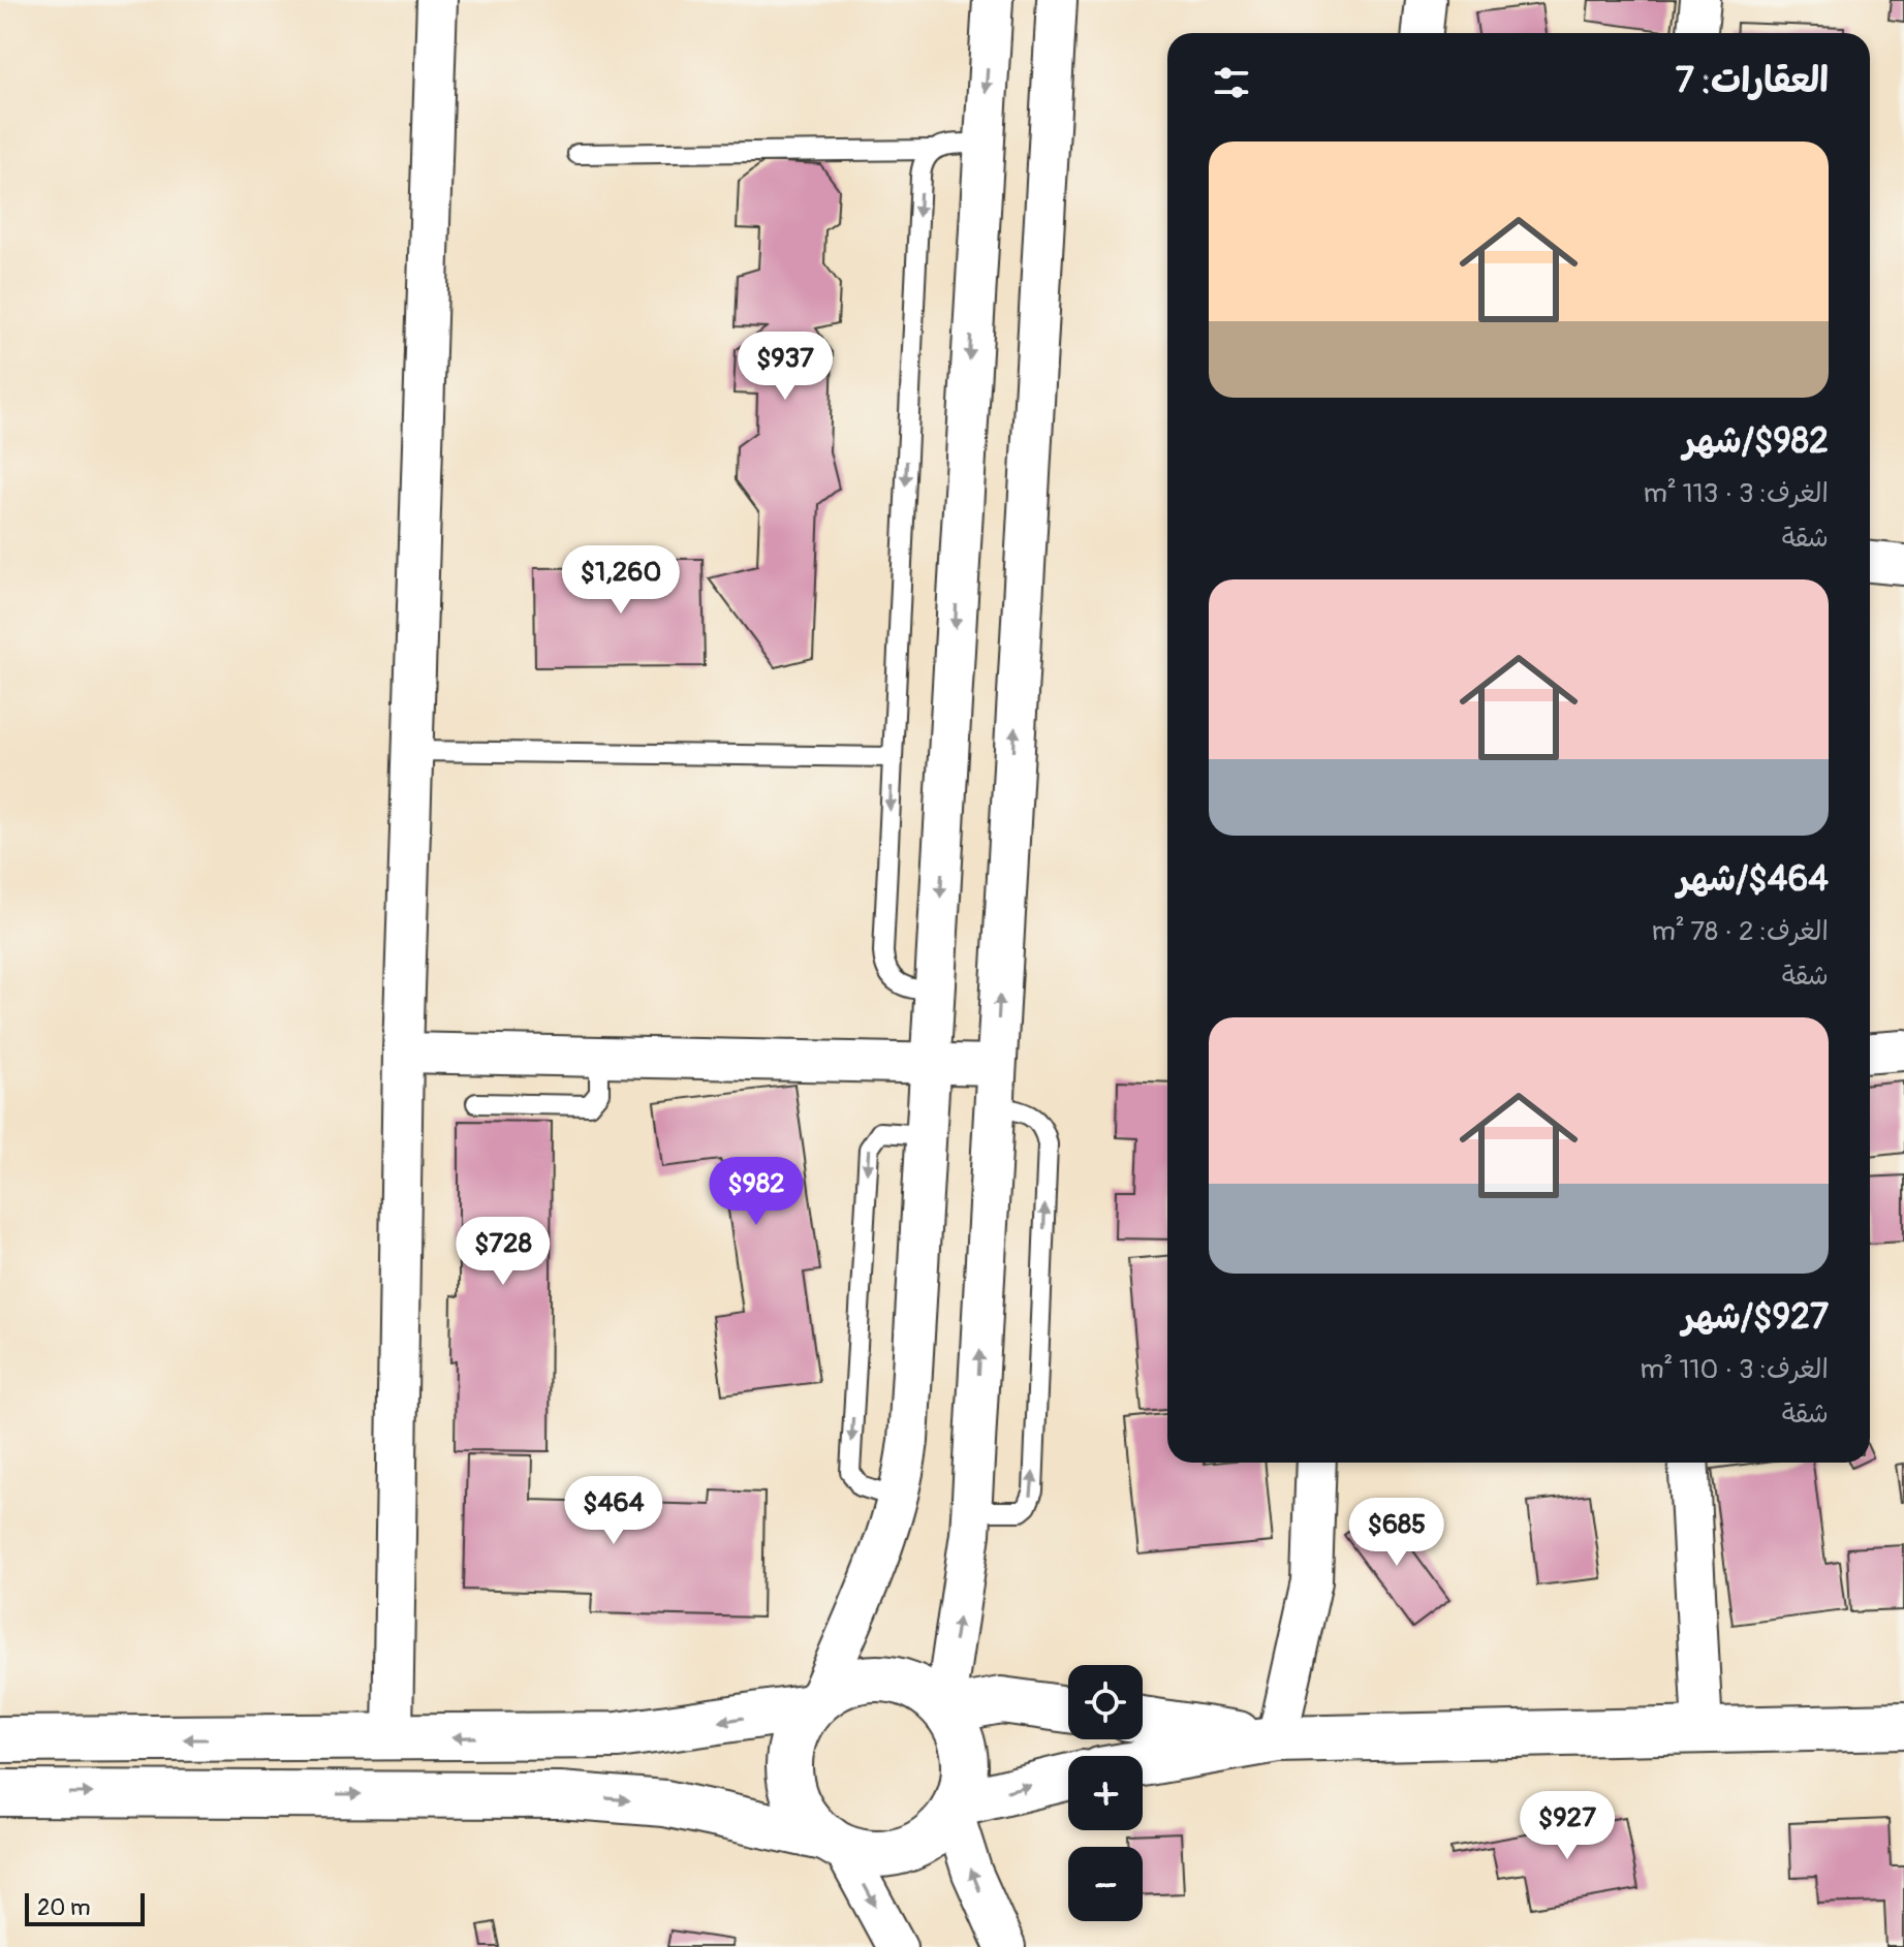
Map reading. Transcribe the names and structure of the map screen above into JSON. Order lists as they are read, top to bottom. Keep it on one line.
{"scale_bar":"20 m","page":{"heading":"العقارات: 7","list":[{"name":"$982/شهر","note":"الغرف: 3 · 113 m² · شقة"},{"name":"$464/شهر","note":"الغرف: 2 · 78 m² · شقة"},{"name":"$927/شهر","note":"الغرف: 3 · 110 m² · شقة"}],"price":["$937","$1,260","$982","$728","$464","$685","$927"],"map_buttons":["+","−"],"scale":"20 m"}}
